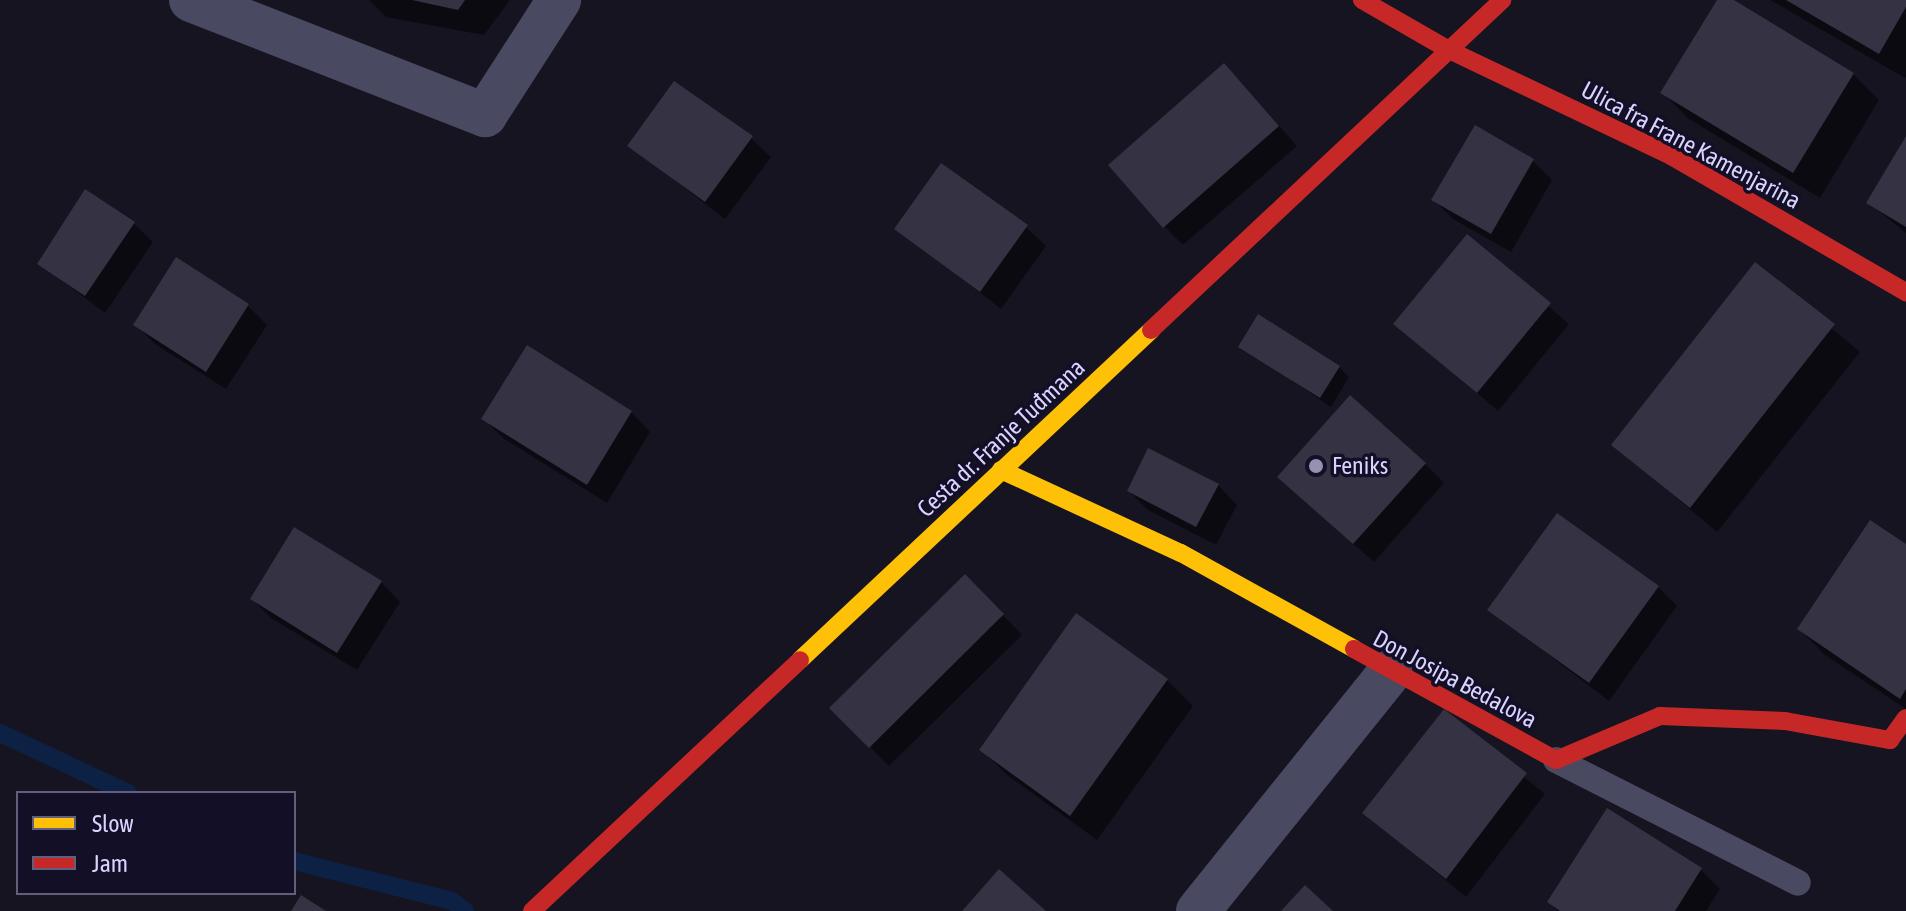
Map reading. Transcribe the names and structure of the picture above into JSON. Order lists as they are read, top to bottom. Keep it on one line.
{"streets":{"street":["Ulica fra Frane Kamenjarina","Cesta dr. Franje Tuđmana","Don Josipa Bedalova"]},"crossings":[["Ulica fra Frane Kamenjarina","Cesta dr. Franje Tuđmana"],["Cesta dr. Franje Tuđmana","Don Josipa Bedalova"]],"places":["Feniks"],"legend":["Slow","Jam"]}
